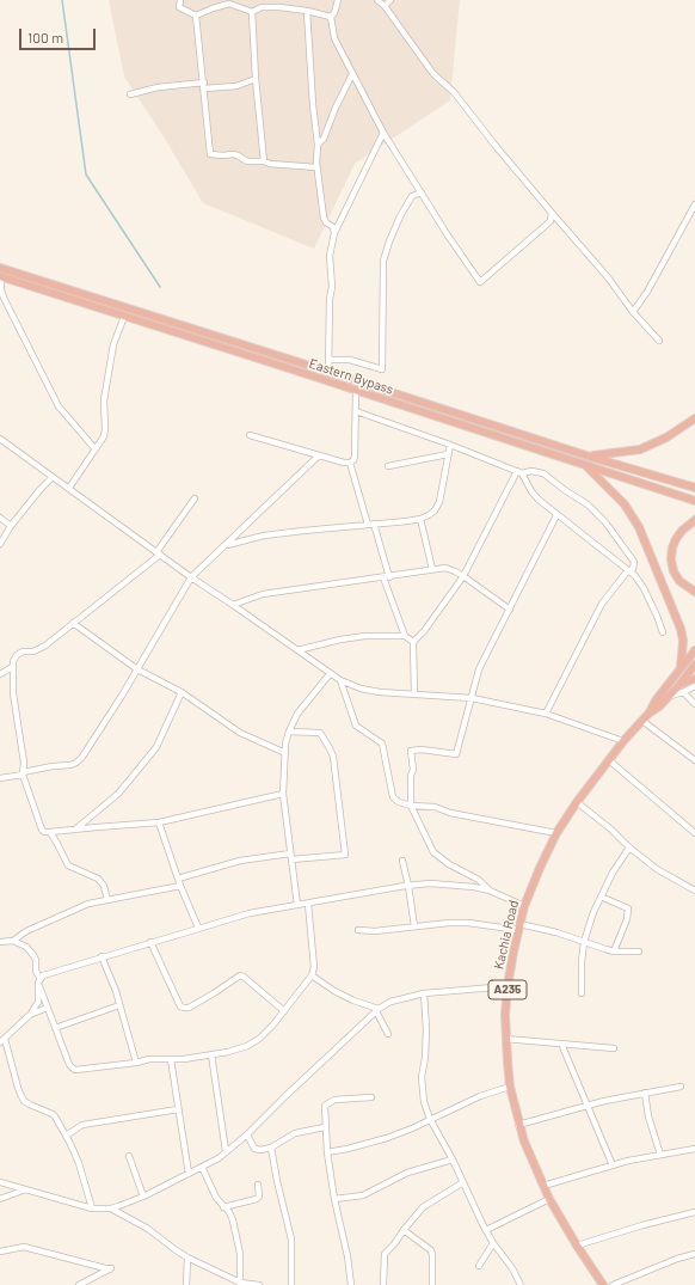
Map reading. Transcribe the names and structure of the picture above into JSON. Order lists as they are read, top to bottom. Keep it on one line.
{"streets":{"highway":["Eastern Bypass","Kachia Road","A235"]},"crossings":[["Kachia Road","A235"]],"scale_bar":"100 m"}
